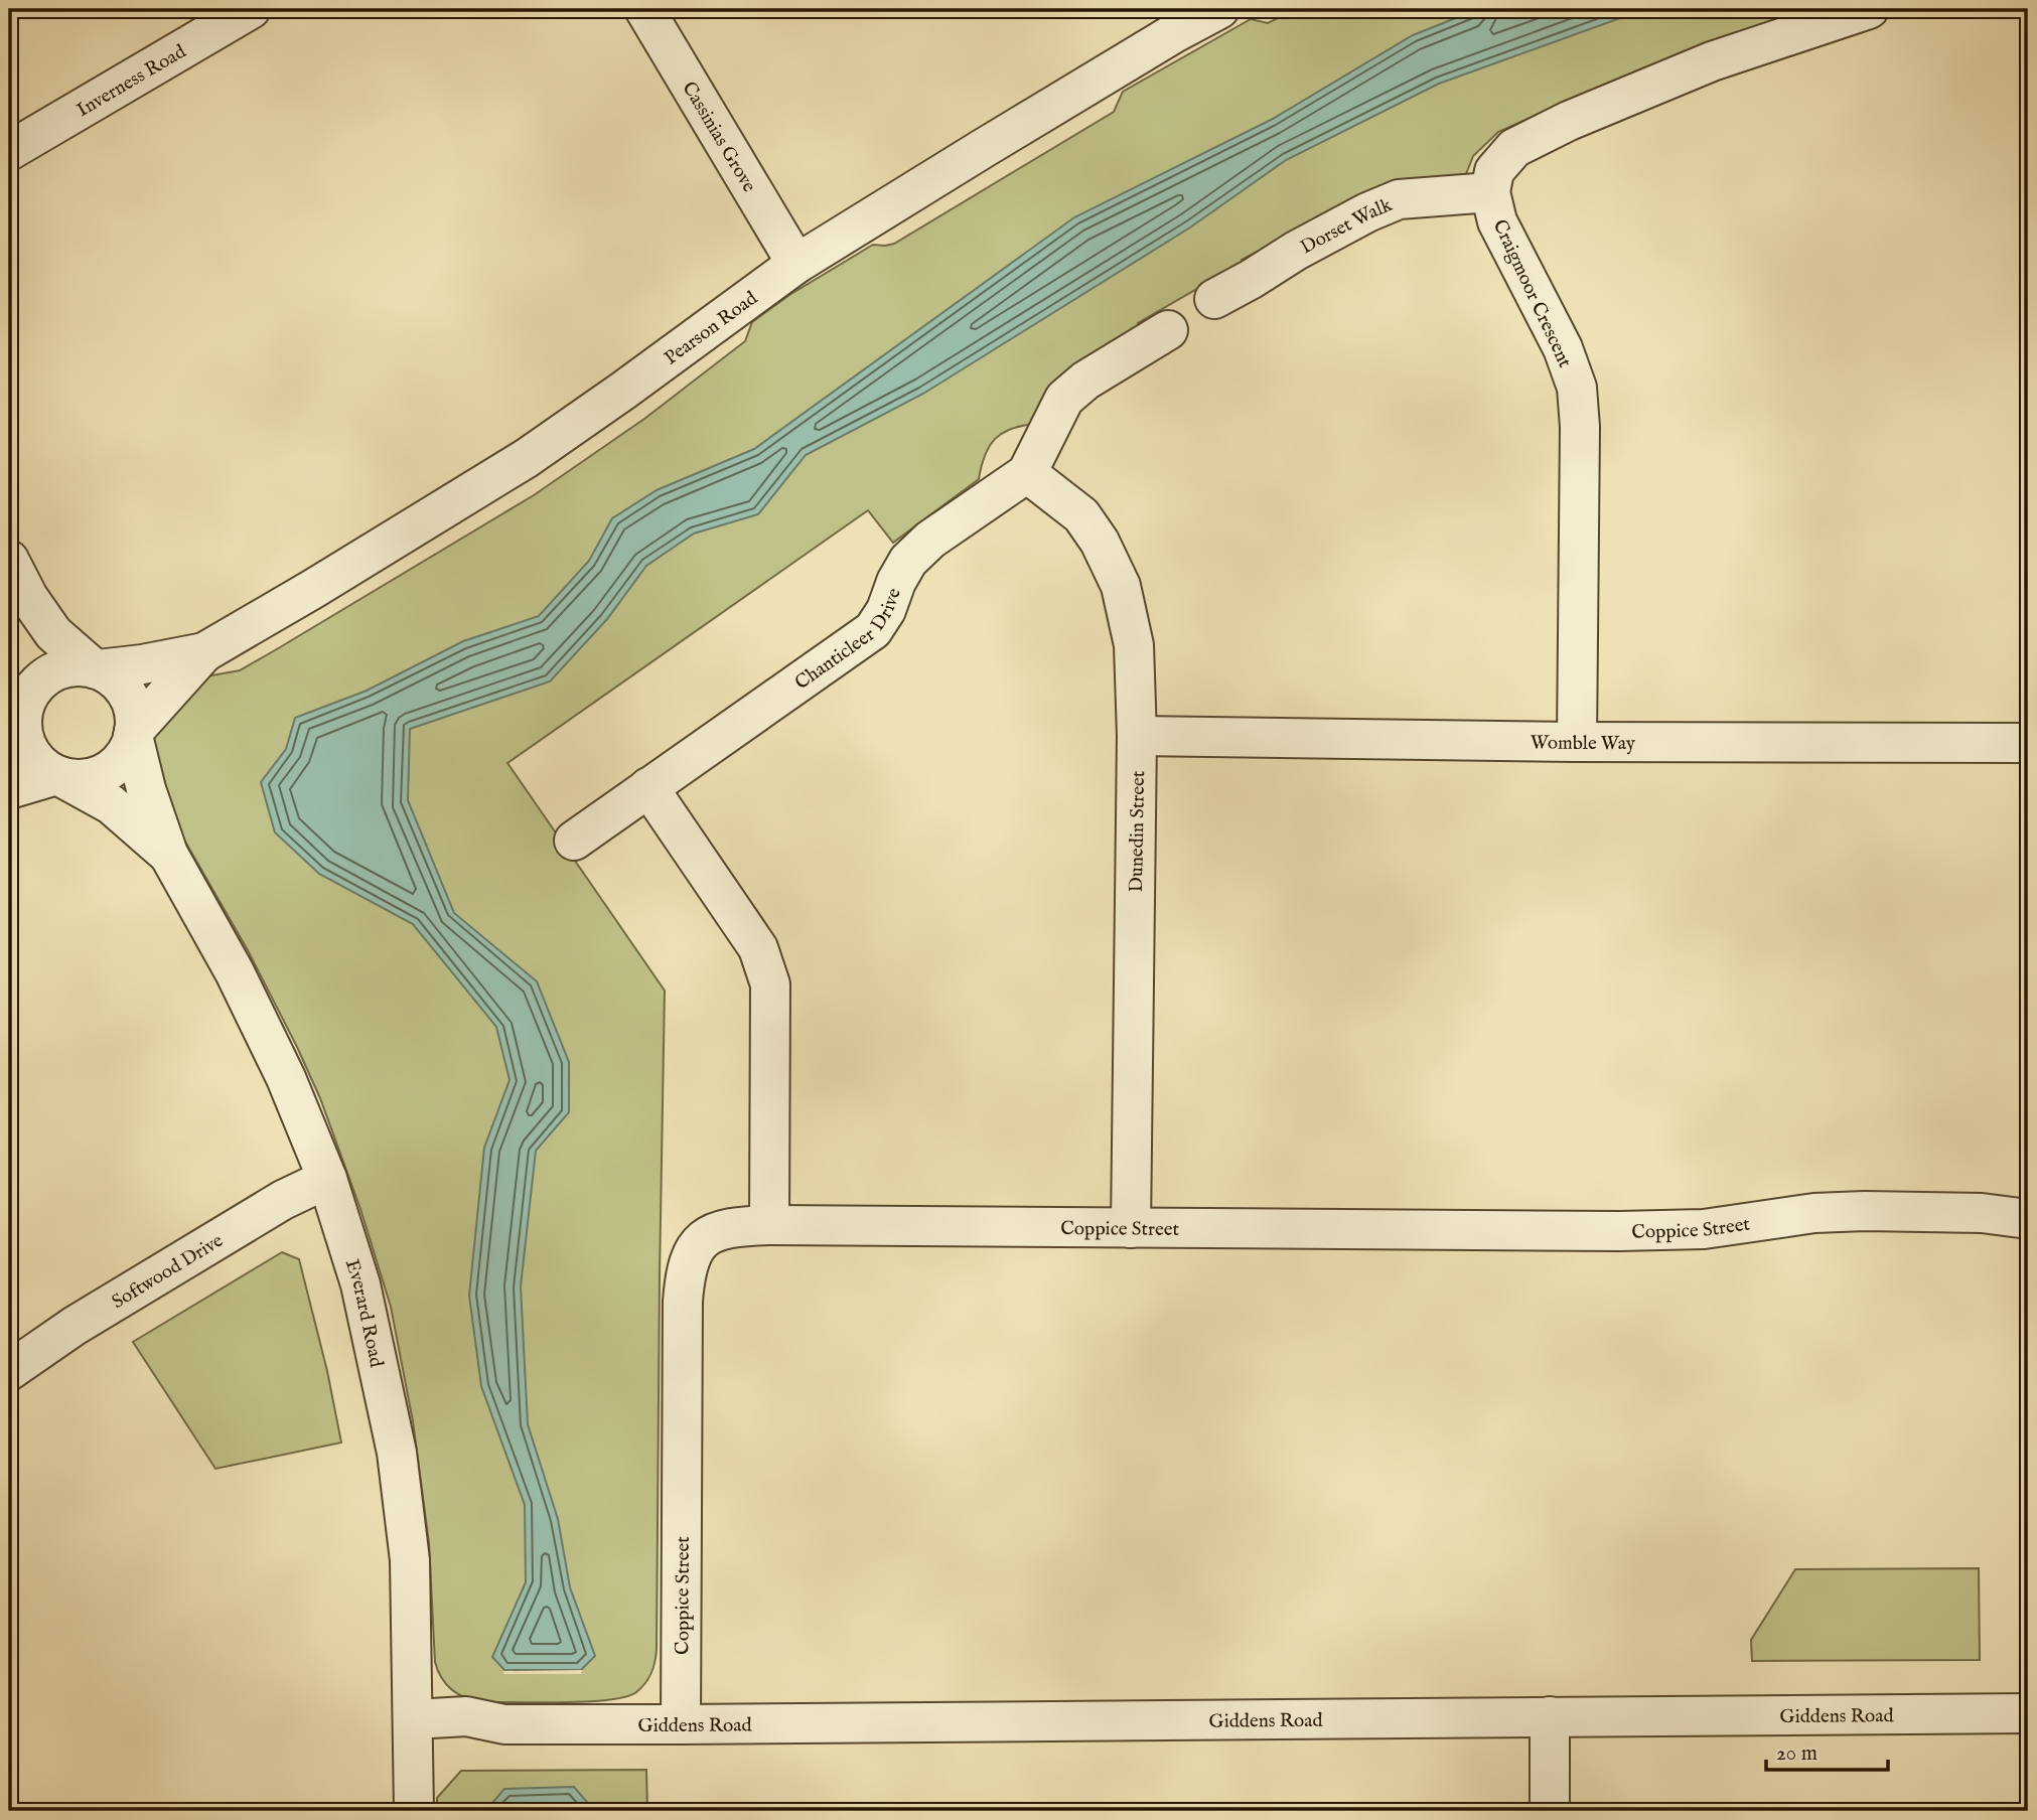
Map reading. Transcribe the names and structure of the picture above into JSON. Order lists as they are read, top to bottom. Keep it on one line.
{"streets":{"street":["Inverness Road","Cassinias Grove","Dorset Walk","Craigmoor Crescent","Pearson Road","Chanticleer Drive","Womble Way","Dunedin Street","Coppice Street","Softwood Drive","Everard Road","Giddens Road"]},"crossings":[["Cassinias Grove","Pearson Road"],["Dorset Walk","Craigmoor Crescent"],["Craigmoor Crescent","Womble Way"],["Pearson Road","Everard Road"],["Chanticleer Drive","Dunedin Street"],["Womble Way","Dunedin Street"],["Dunedin Street","Coppice Street"],["Coppice Street","Giddens Road"],["Softwood Drive","Everard Road"],["Everard Road","Giddens Road"]],"scale_bar":"20 m"}
